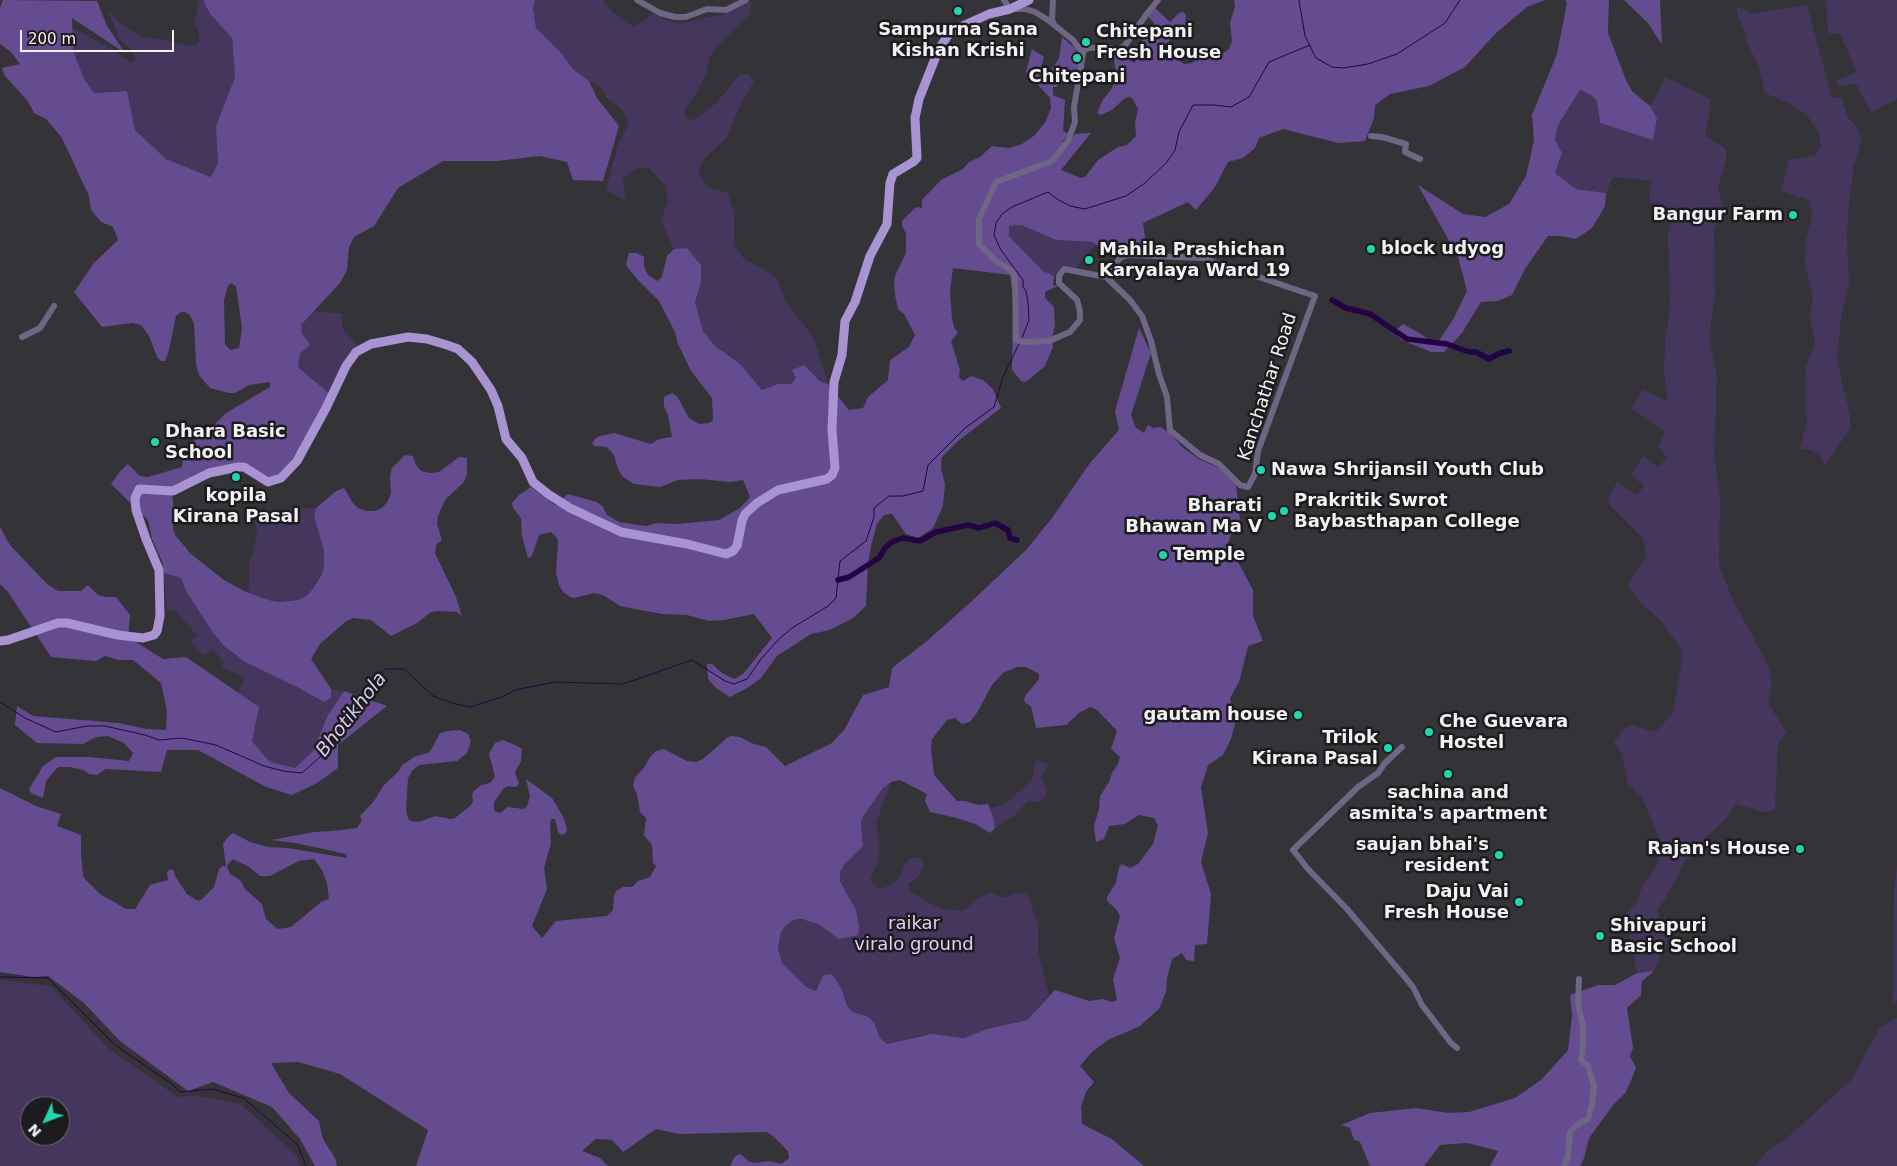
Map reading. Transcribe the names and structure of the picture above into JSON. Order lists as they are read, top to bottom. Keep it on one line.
{"streets":{"street":["Kanchathar Road"]},"water":["Bhotikhola"],"parks":["raikar viralo ground"],"places":["Sampurna Sana Kishan Krishi","Chitepani Fresh House","Chitepani","Bangur Farm","block udyog","Mahila Prashichan Karyalaya Ward 19","Dhara Basic School","Nawa Shrijansil Youth Club","kopila Kirana Pasal","Prakritik Swrot Baybasthapan College","Bharati Bhawan Ma V","Temple","gautam house","Che Guevara Hostel","Trilok Kirana Pasal","sachina and asmita's apartment","Rajan's House","saujan bhai's resident","Daju Vai Fresh House","Shivapuri Basic School"],"scale_bar":"200 m","north":"bottom left"}
